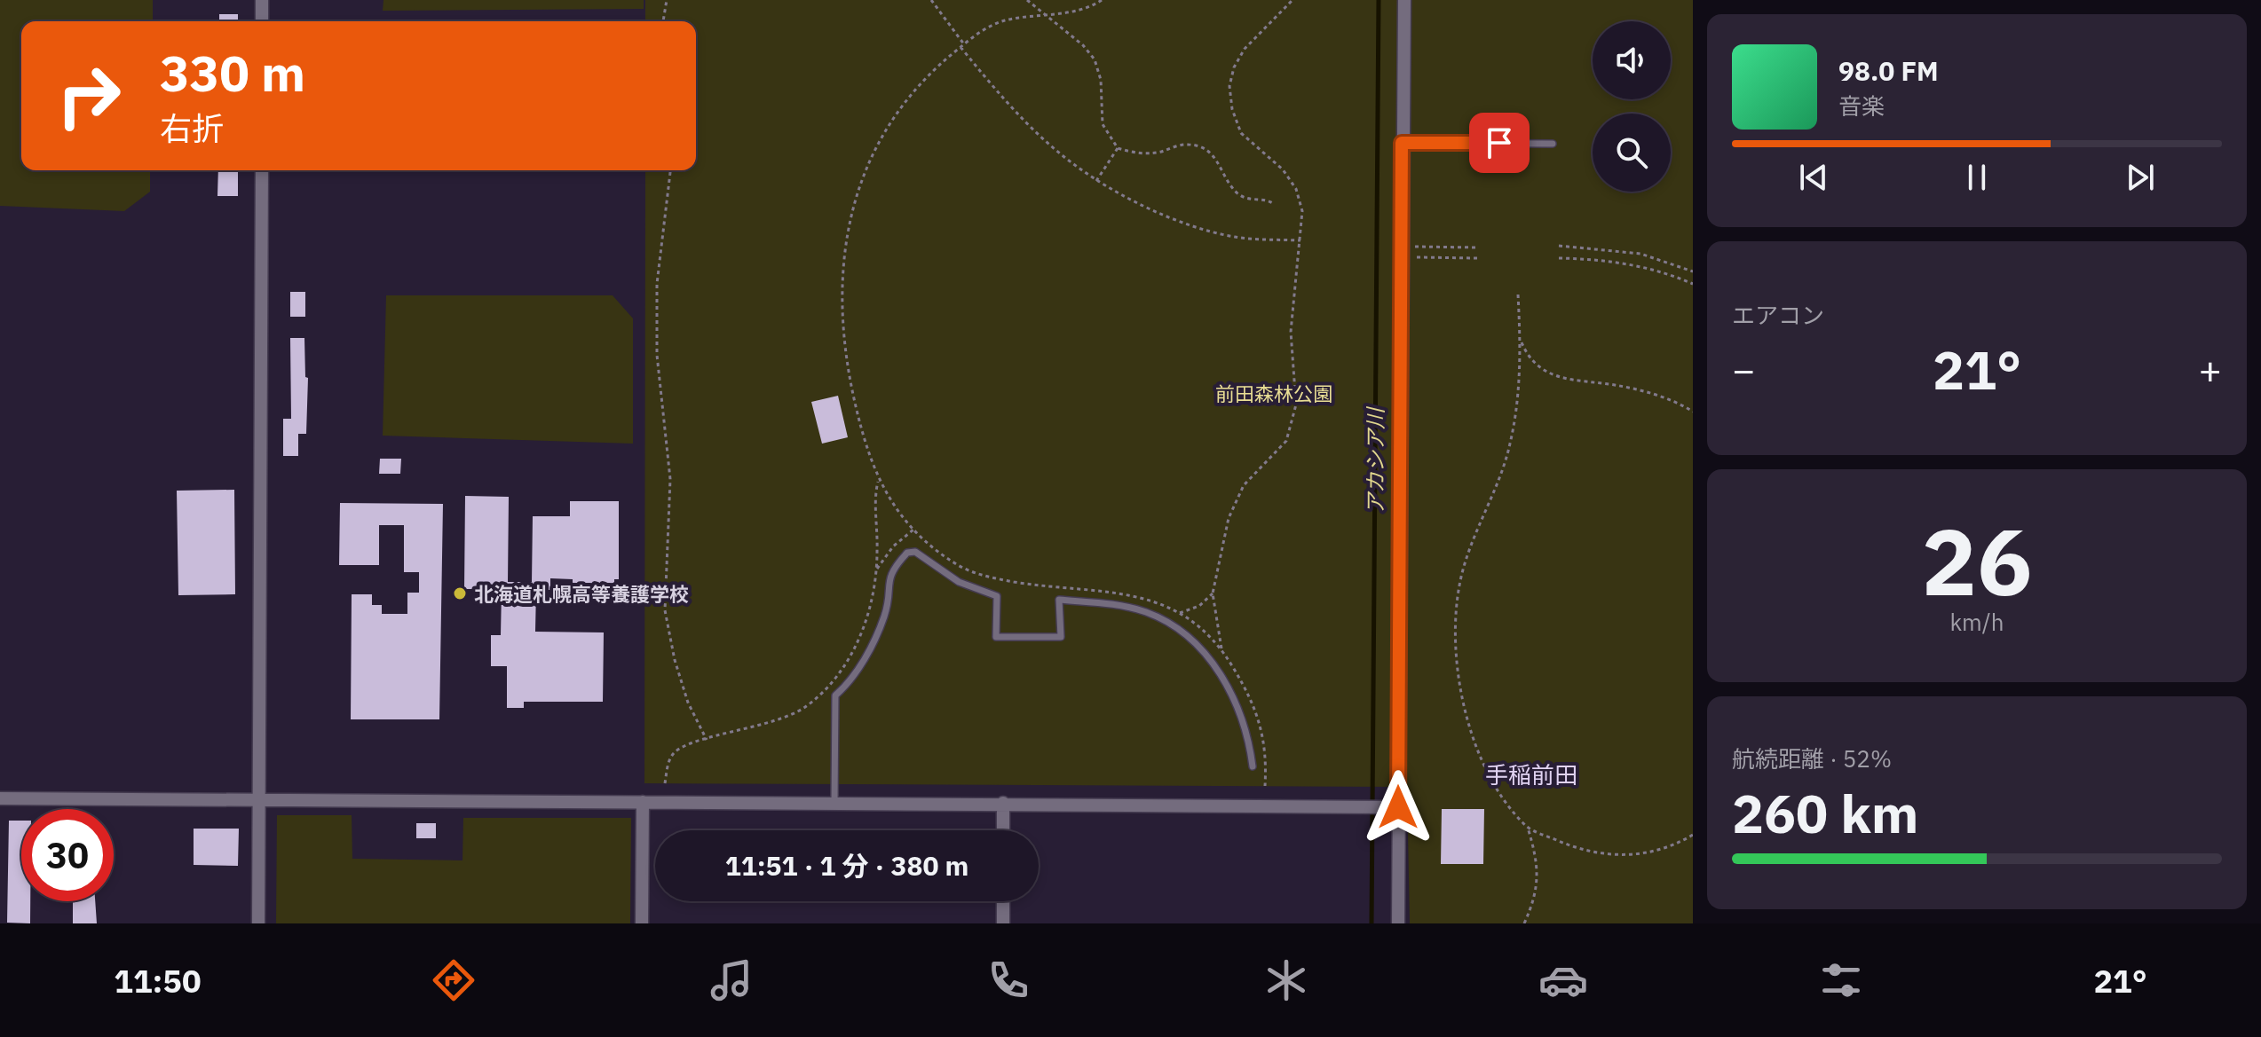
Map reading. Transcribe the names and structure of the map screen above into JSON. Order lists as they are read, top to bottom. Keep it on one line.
{"districts":["手稲前田"],"water":["アカシア川"],"parks":["前田森林公園"],"places":["北海道札幌高等養護学校"],"page":{"turn":["330 m","右折"],"song":["98.0 FM","音楽"],"tile":["エアコン",["26","km/h"],["航続距離 · 52%","260 km"]],"heat":["−","21°","+"],"limit":"30","trip":"11:51 · 1 分 · 380 m","tabs":["11:50","21°"]}}
